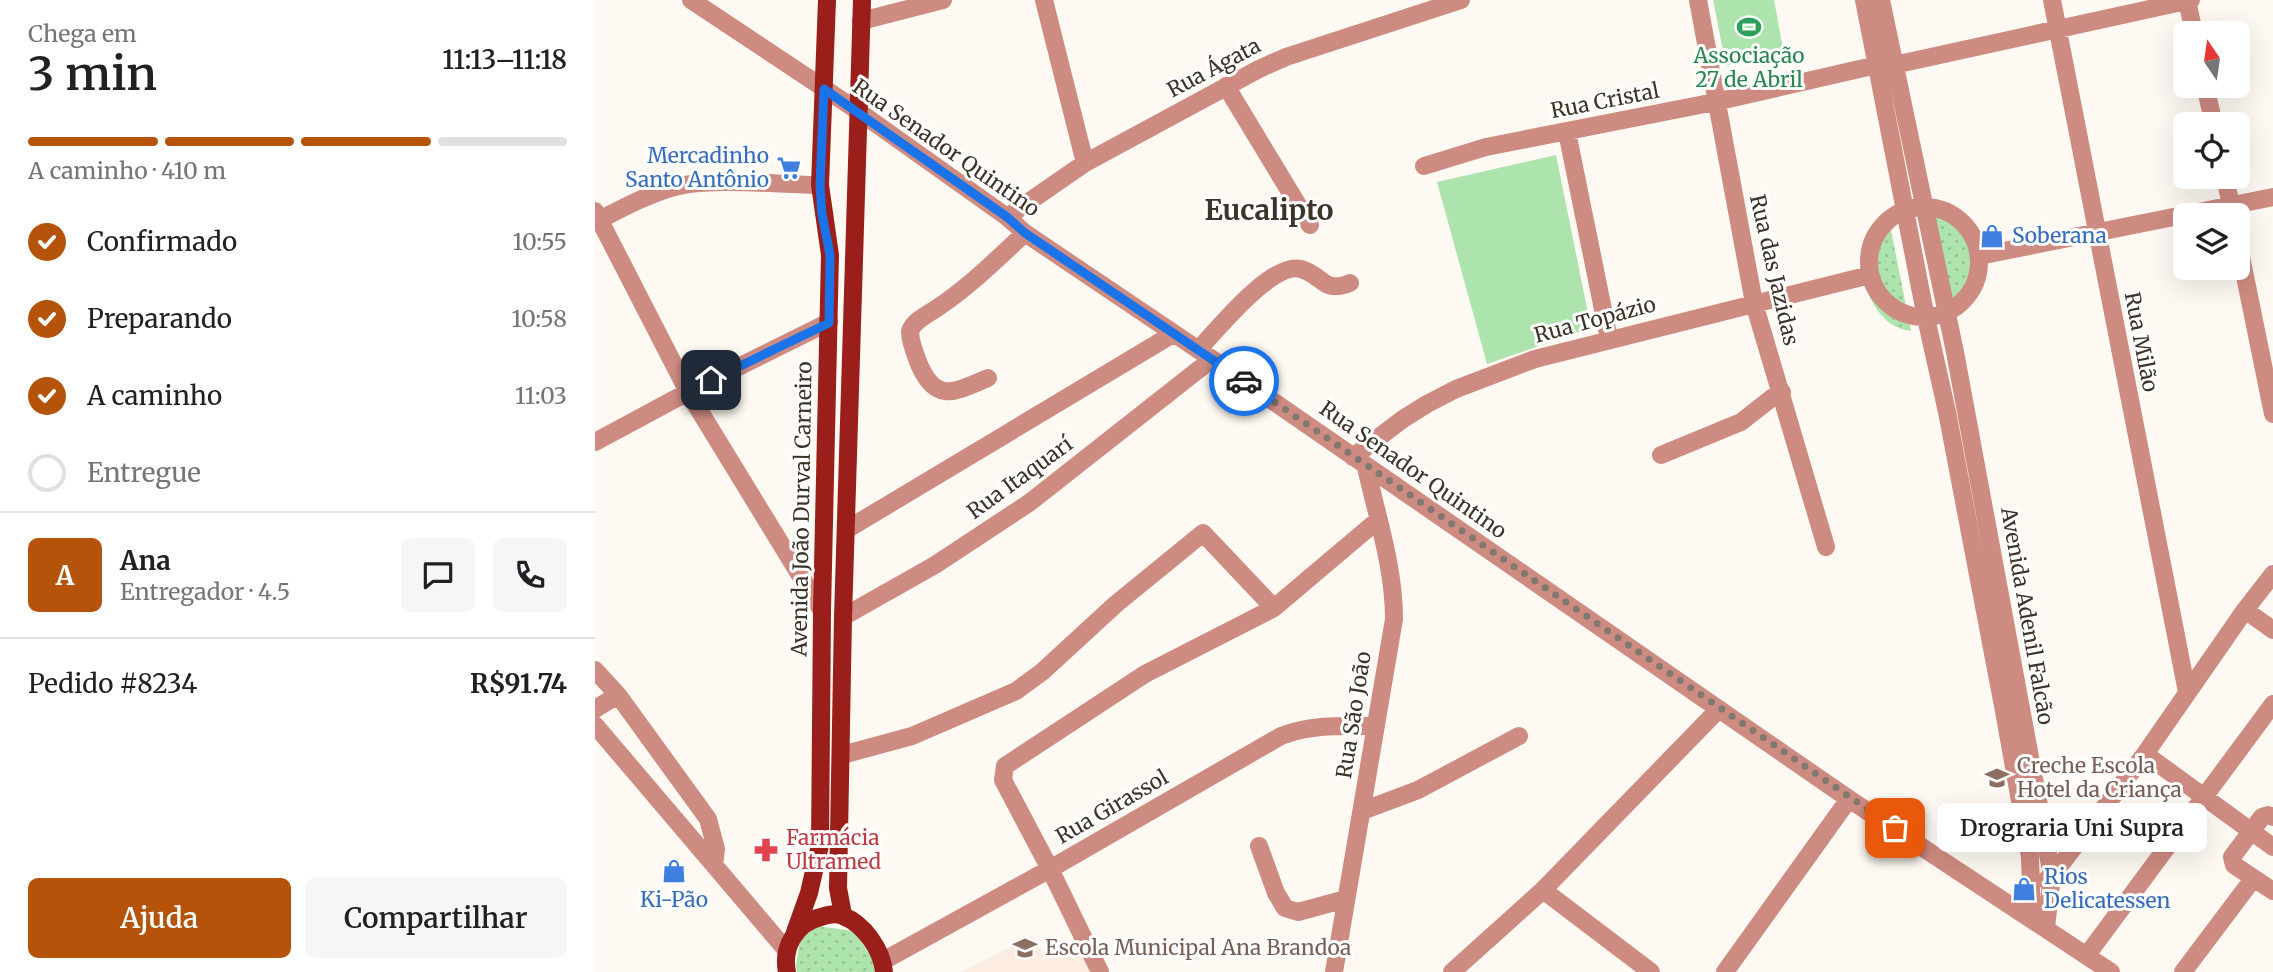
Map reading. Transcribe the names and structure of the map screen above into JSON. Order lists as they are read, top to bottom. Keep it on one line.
{"streets":{"main road":["Avenida João Durval Carneiro"],"street":["Rua Ágata","Rua Cristal","Rua Senador Quintino","Rua das Jazidas","Rua Topázio","Rua Milão","Rua Itaquarí","Avenida Adenil Falcão","Rua São João","Rua Girassol"]},"crossings":[["Rua Ágata","Rua Senador Quintino"],["Rua Cristal","Rua das Jazidas"],["Rua Cristal","Rua Milão"],["Rua Cristal","Avenida Adenil Falcão"],["Rua Senador Quintino","Rua Topázio"],["Rua Senador Quintino","Rua Itaquarí"],["Rua Senador Quintino","Avenida João Durval Carneiro"],["Rua Senador Quintino","Avenida Adenil Falcão"],["Rua Senador Quintino","Rua São João"],["Rua das Jazidas","Rua Topázio"],["Rua Topázio","Rua São João"],["Rua Itaquarí","Avenida João Durval Carneiro"],["Rua São João","Rua Girassol"]],"districts":["Eucalipto"],"places":{"sports":["Associação 27 de Abril"],"supermarket":["Mercadinho Santo Antônio"],"shop":["Soberana","Ki-Pão","Rios Delicatessen"],"school or university":["Creche Escola Hotel da Criança","Escola Municipal Ana Brandoa"],"other":["Drograria Uni Supra"],"pharmacy":["Farmácia Ultramed"]},"north":"top","page":{"heading":["3 min","Chega em","11:13–11:18"],"panel":["Ana","Entregador · 4.5","Pedido #8234","R$91.74"],"bar":"A caminho · 410 m","list":[["Confirmado","10:55"],["Preparando","10:58"],["A caminho","11:03"],"Entregue"],"round":"A","bubble":"Drograria Uni Supra","buttons":["Ajuda","Compartilhar"]}}
